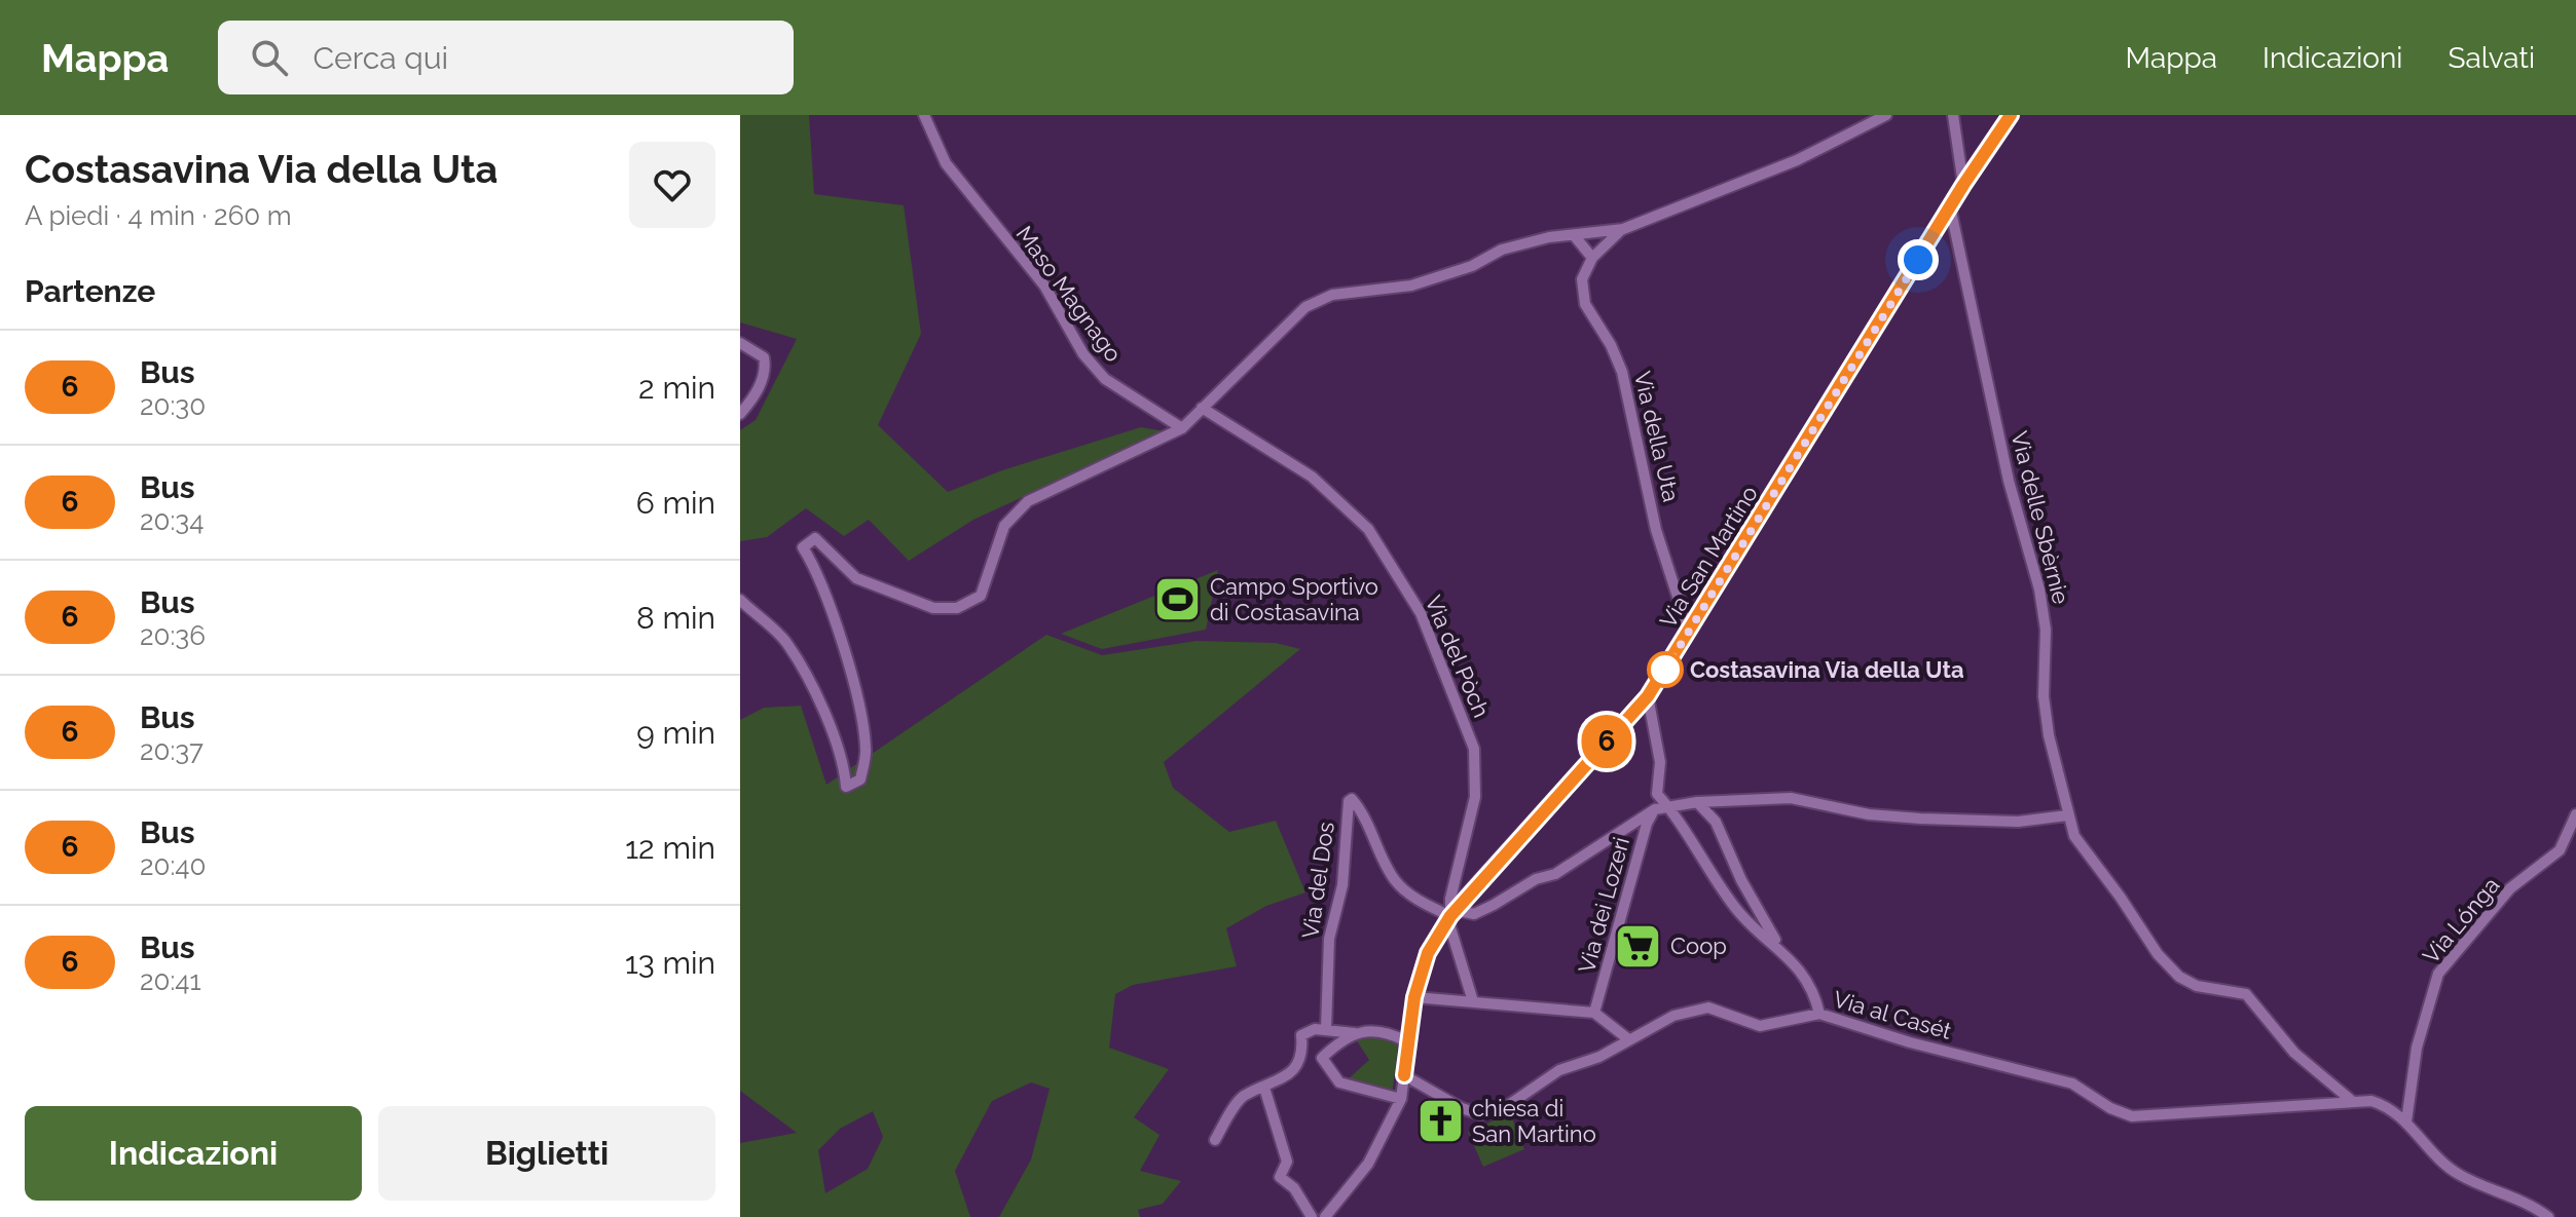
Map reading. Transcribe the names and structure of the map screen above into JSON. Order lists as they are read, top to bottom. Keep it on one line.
{"streets":{"street":["Maso Magnago","Via della Uta","Via delle Sbèrnie","Via San Martino","Via del Pòch","Via del Dos","Via dei Lozeri","Via Lónga","Via al Casét"]},"crossings":[["Via della Uta","Via San Martino"],["Via delle Sbèrnie","Via San Martino"],["Via delle Sbèrnie","Via al Casét"],["Via San Martino","Via del Pòch"],["Via San Martino","Via del Dos"],["Via San Martino","Via al Casét"],["Via del Pòch","Via del Dos"]],"places":{"sports":["Campo Sportivo di Costasavina"],"other":["Costasavina Via della Uta"],"supermarket":["Coop"],"church":["chiesa di San Martino"]},"lines":["bus line 6"],"page":{"header":"Mappa","search":"Cerca qui","nav":["Mappa","Indicazioni","Salvati"],"heading":[["Costasavina Via della Uta","A piedi · 4 min · 260 m"],"Partenze"],"on_map":"6","list":[{"mark":"6","name":"Bus","note":"20:30","value":"2 min"},{"mark":"6","name":"Bus","note":"20:34","value":"6 min"},{"mark":"6","name":"Bus","note":"20:36","value":"8 min"},{"mark":"6","name":"Bus","note":"20:37","value":"9 min"},{"mark":"6","name":"Bus","note":"20:40","value":"12 min"},{"mark":"6","name":"Bus","note":"20:41","value":"13 min"}],"buttons":["Indicazioni","Biglietti"]}}
